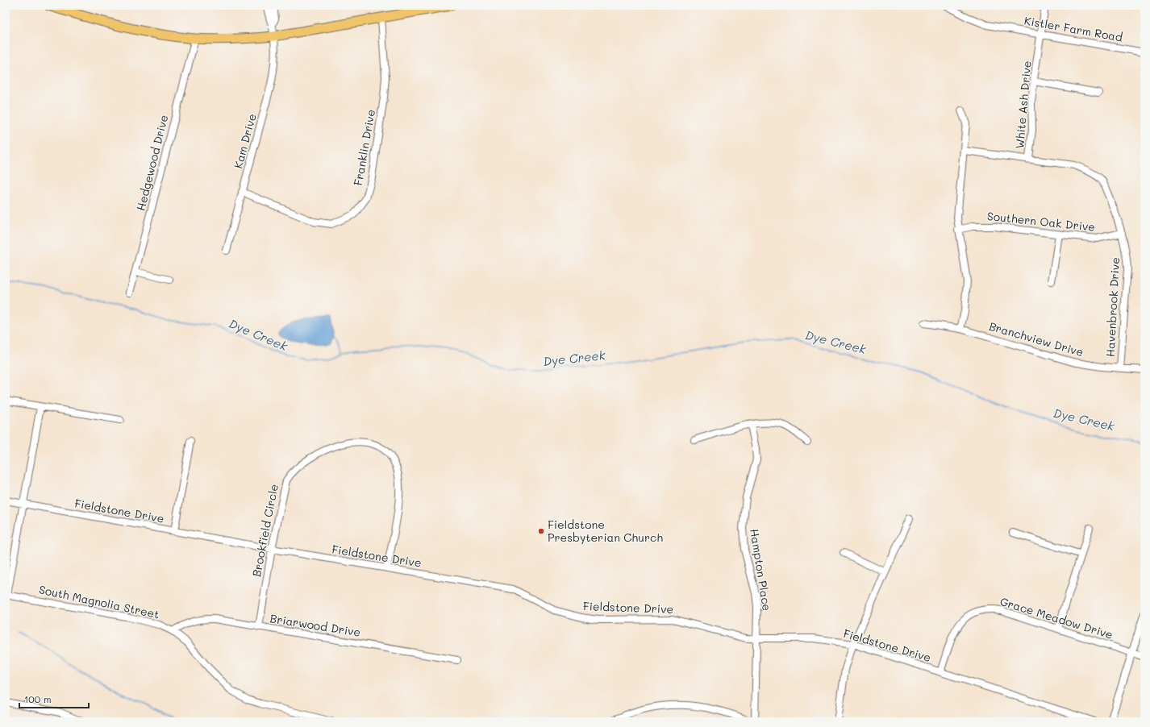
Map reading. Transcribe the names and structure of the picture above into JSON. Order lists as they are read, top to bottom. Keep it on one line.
{"streets":{"street":["Kistler Farm Road","White Ash Drive","Kam Drive","Franklin Drive","Hedgewood Drive","Southern Oak Drive","Havenbrook Drive","Branchview Drive","Fieldstone Drive","Brookfield Circle","Hampton Place","South Magnolia Street","Grace Meadow Drive","Briarwood Drive"]},"crossings":[["Kistler Farm Road","White Ash Drive"],["White Ash Drive","Havenbrook Drive"],["Kam Drive","Franklin Drive"],["Southern Oak Drive","Havenbrook Drive"],["Havenbrook Drive","Branchview Drive"],["Fieldstone Drive","Brookfield Circle"],["Fieldstone Drive","Hampton Place"],["Fieldstone Drive","Grace Meadow Drive"],["Brookfield Circle","Briarwood Drive"],["South Magnolia Street","Briarwood Drive"]],"water":["Dye Creek"],"places":["Fieldstone Presbyterian Church"],"scale_bar":"100 m"}
